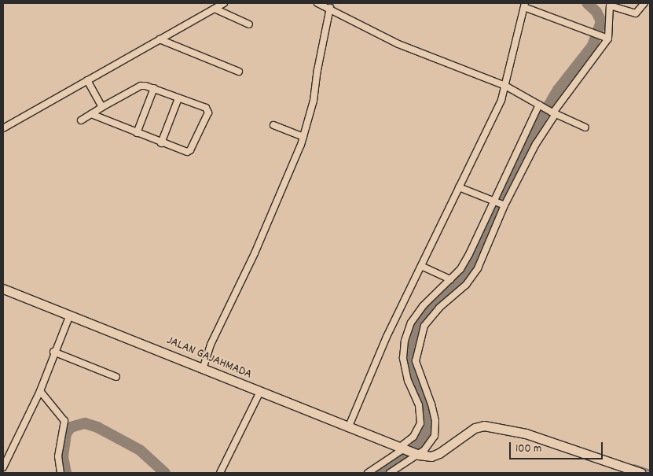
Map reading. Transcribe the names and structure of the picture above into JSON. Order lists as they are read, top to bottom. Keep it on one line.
{"streets":{"street":["JALAN GAJAHMADA"]},"scale_bar":"100 m"}
